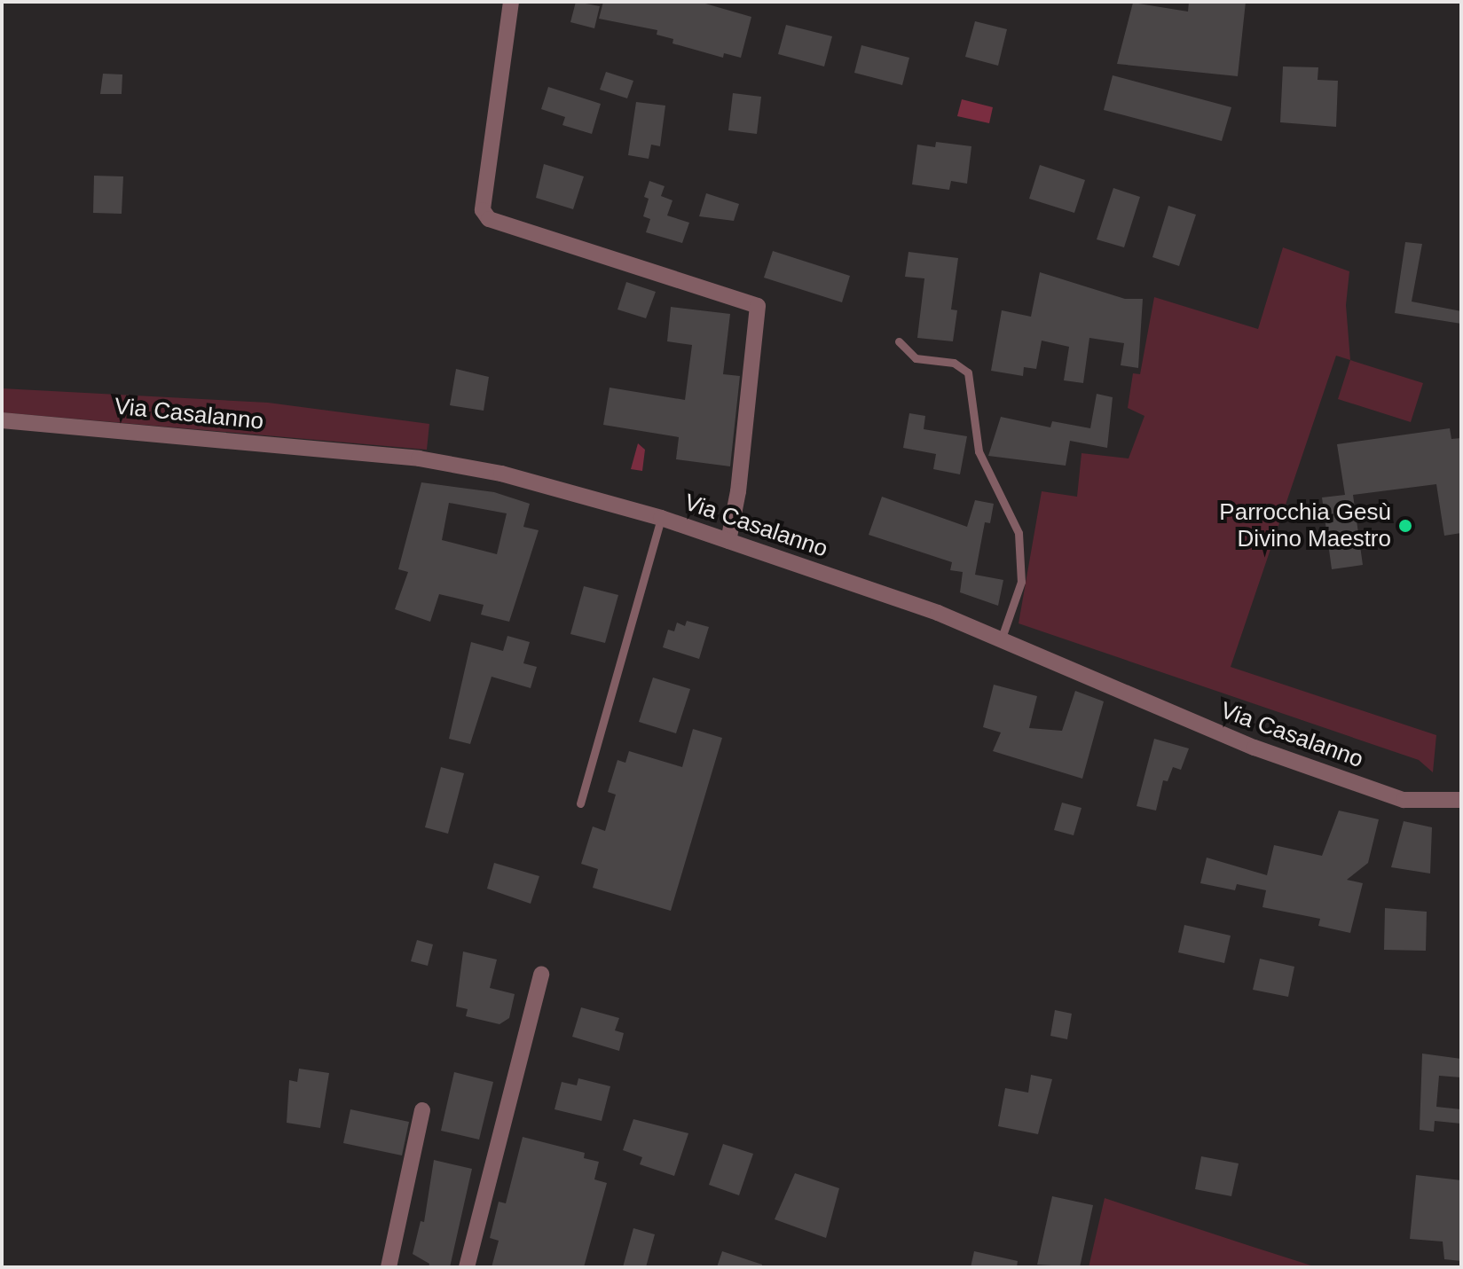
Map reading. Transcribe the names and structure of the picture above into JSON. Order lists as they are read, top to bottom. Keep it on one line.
{"streets":{"street":["Via Casalanno"]},"places":["Parrocchia Gesù Divino Maestro"]}
